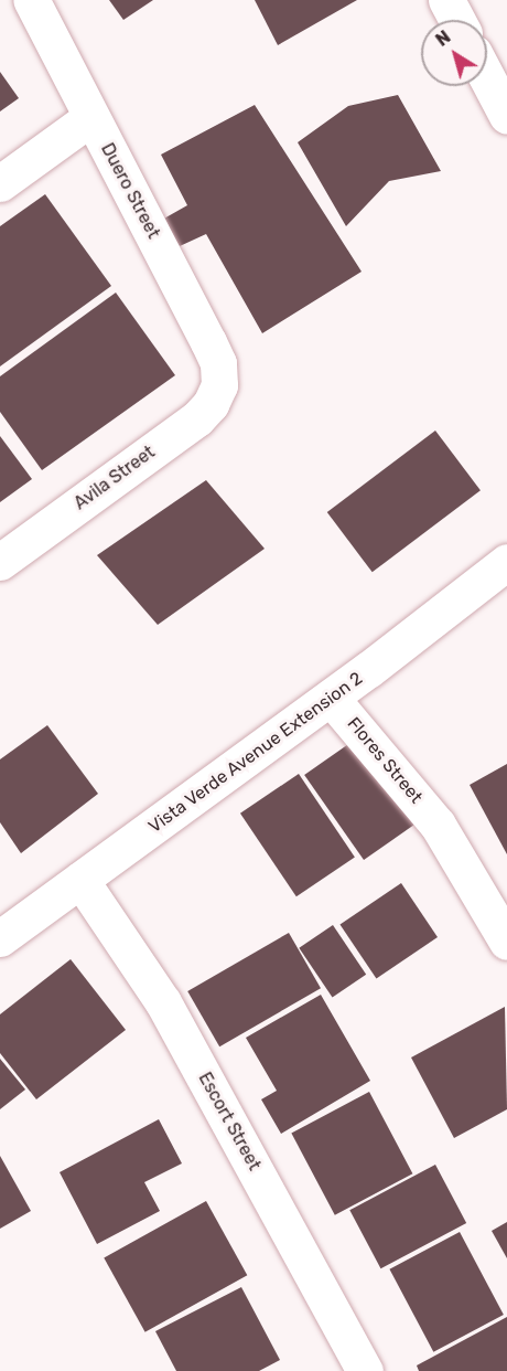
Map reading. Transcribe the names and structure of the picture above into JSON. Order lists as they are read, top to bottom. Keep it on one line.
{"streets":{"street":["Duero Street","Avila Street","Vista Verde Avenue Extension 2","Flores Street","Escort Street"]},"crossings":[["Duero Street","Avila Street"],["Vista Verde Avenue Extension 2","Flores Street"],["Vista Verde Avenue Extension 2","Escort Street"]],"north":"top left"}
